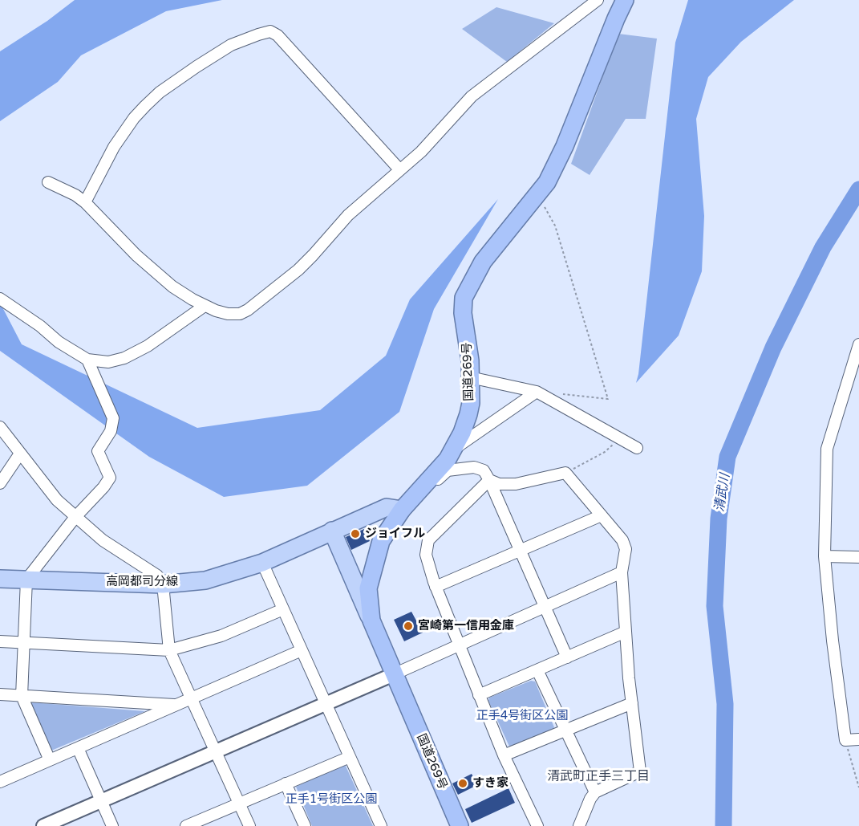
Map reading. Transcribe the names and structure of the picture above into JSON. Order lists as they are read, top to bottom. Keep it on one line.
{"streets":{"highway":["国道269号"],"main road":["高岡都司分線"]},"crossings":[["国道269号","高岡都司分線"]],"districts":["清武町正手三丁目"],"water":["清武川"],"parks":["正手4号街区公園","正手1号街区公園"],"places":["ジョイフル","宮崎第一信用金庫","すき家"]}
